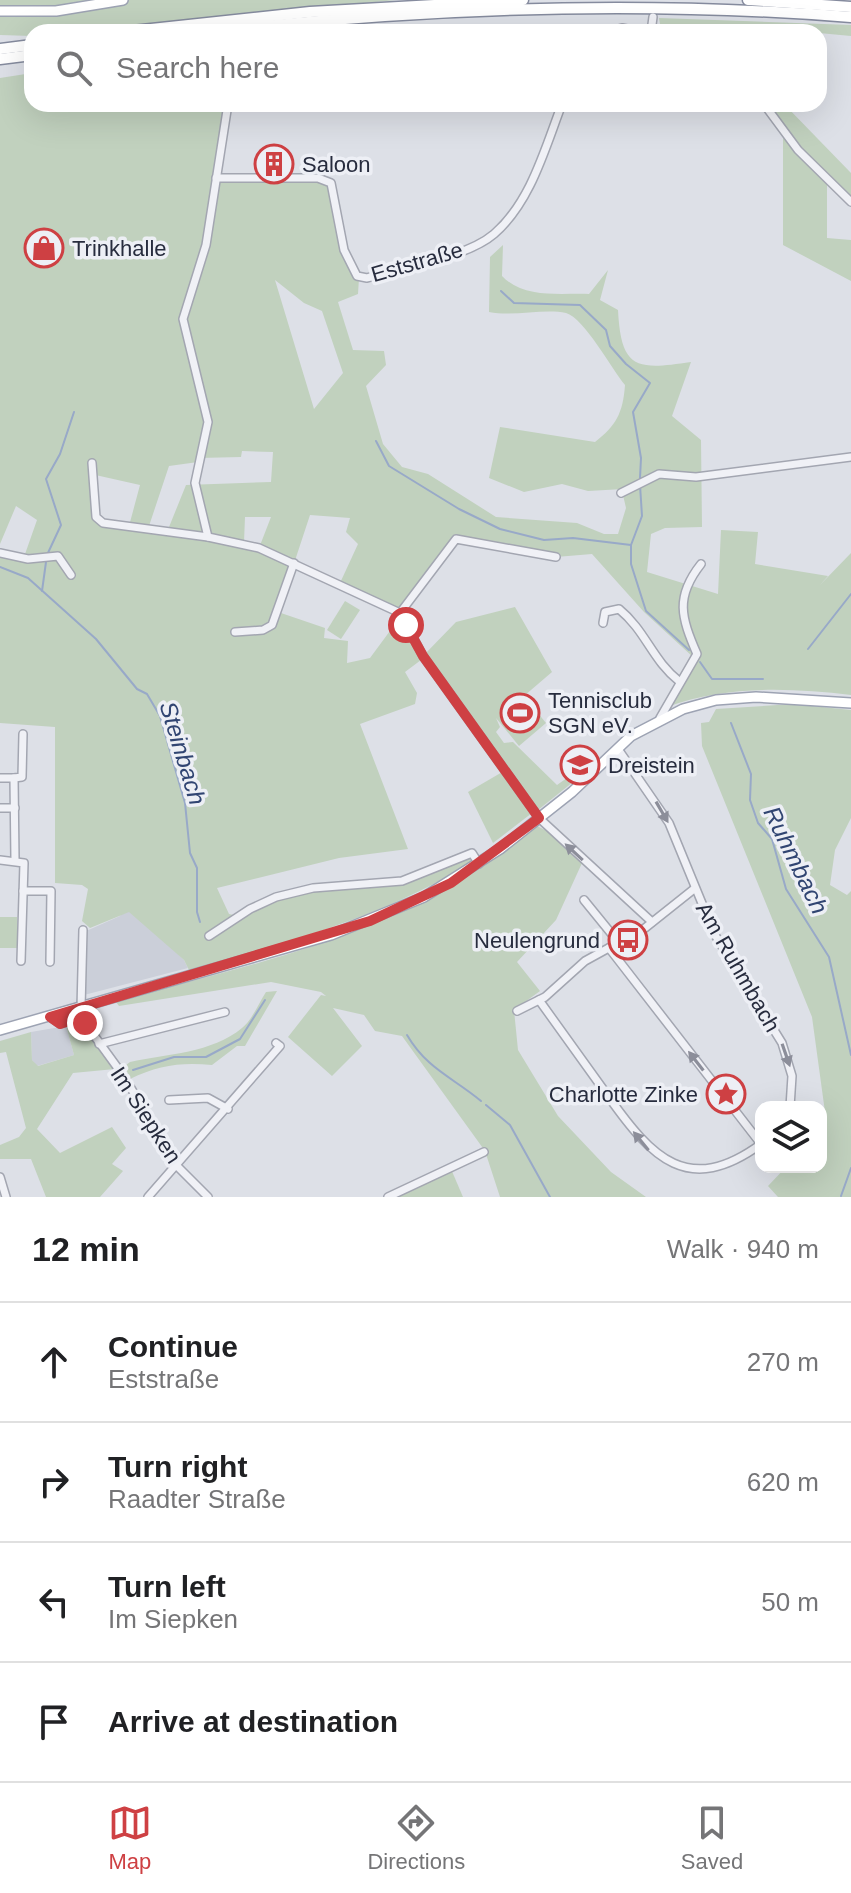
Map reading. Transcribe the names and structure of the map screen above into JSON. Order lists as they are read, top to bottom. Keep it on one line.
{"streets":{"street":["Eststraße","Am Ruhmbach","Im Siepken"]},"one_way":["Am Ruhmbach"],"water":["Steinbach","Ruhmbach"],"places":{"building":["Saloon"],"shop":["Trinkhalle"],"sports":["Tennisclub SGN eV."],"school or university":["Dreistein"],"bus stop":["Neulengrund"],"place":["Charlotte Zinke"]},"page":{"search":"Search here","heading":["12 min","Walk · 940 m"],"list":[["Continue","Eststraße","270 m"],["Turn right","Raadter Straße","620 m"],["Turn left","Im Siepken","50 m"],"Arrive at destination"],"nav":["Map","Directions","Saved"]}}
